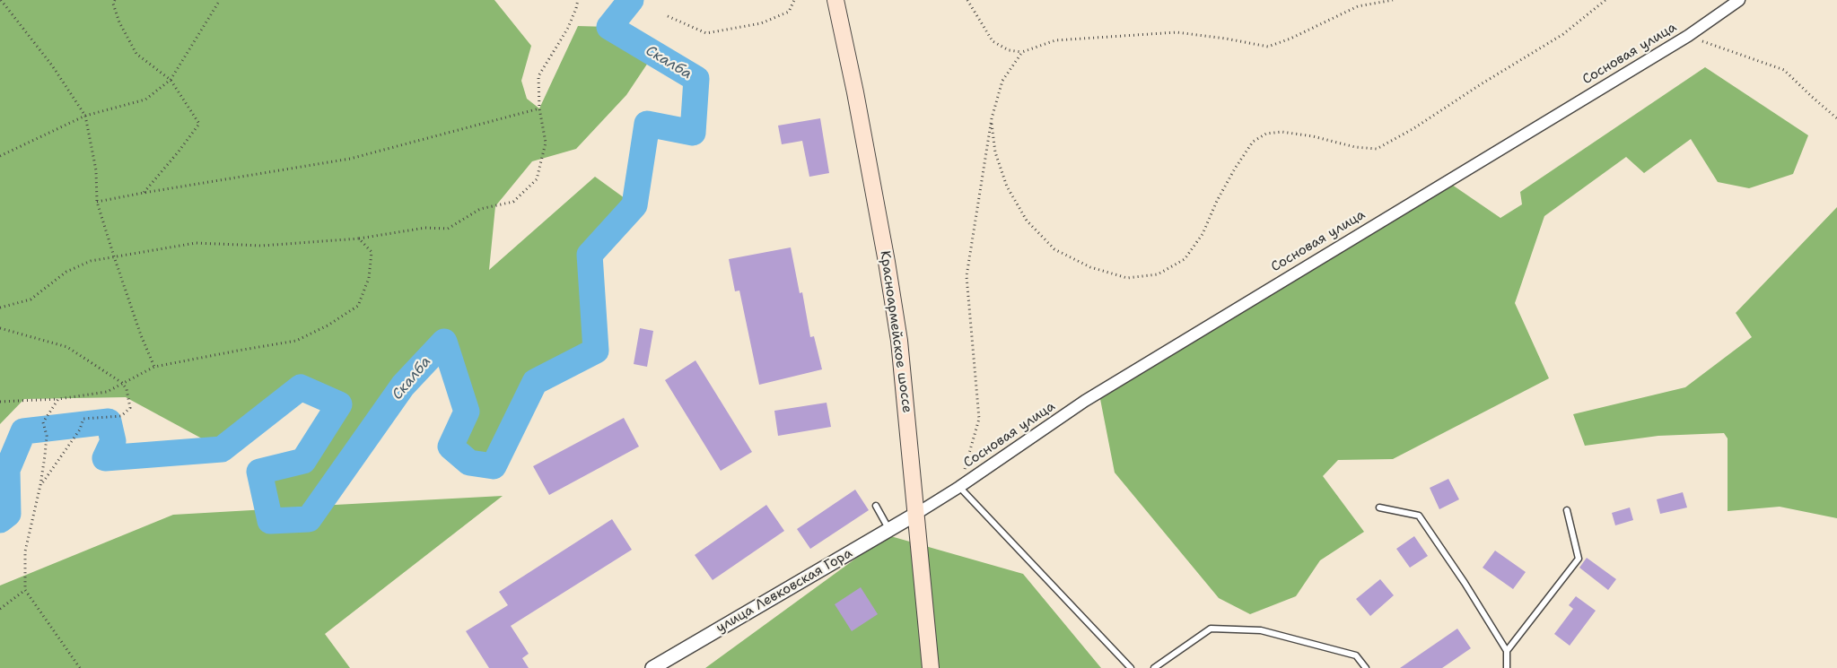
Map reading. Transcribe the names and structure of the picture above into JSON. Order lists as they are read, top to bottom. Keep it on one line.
{"streets":{"main road":["Красноармейское шоссе"],"street":["Сосновая улица","улица Левковская Гора"]},"crossings":[["Сосновая улица","Красноармейское шоссе"],["Сосновая улица","улица Левковская Гора"],["Красноармейское шоссе","улица Левковская Гора"]],"water":["Скалба"]}
